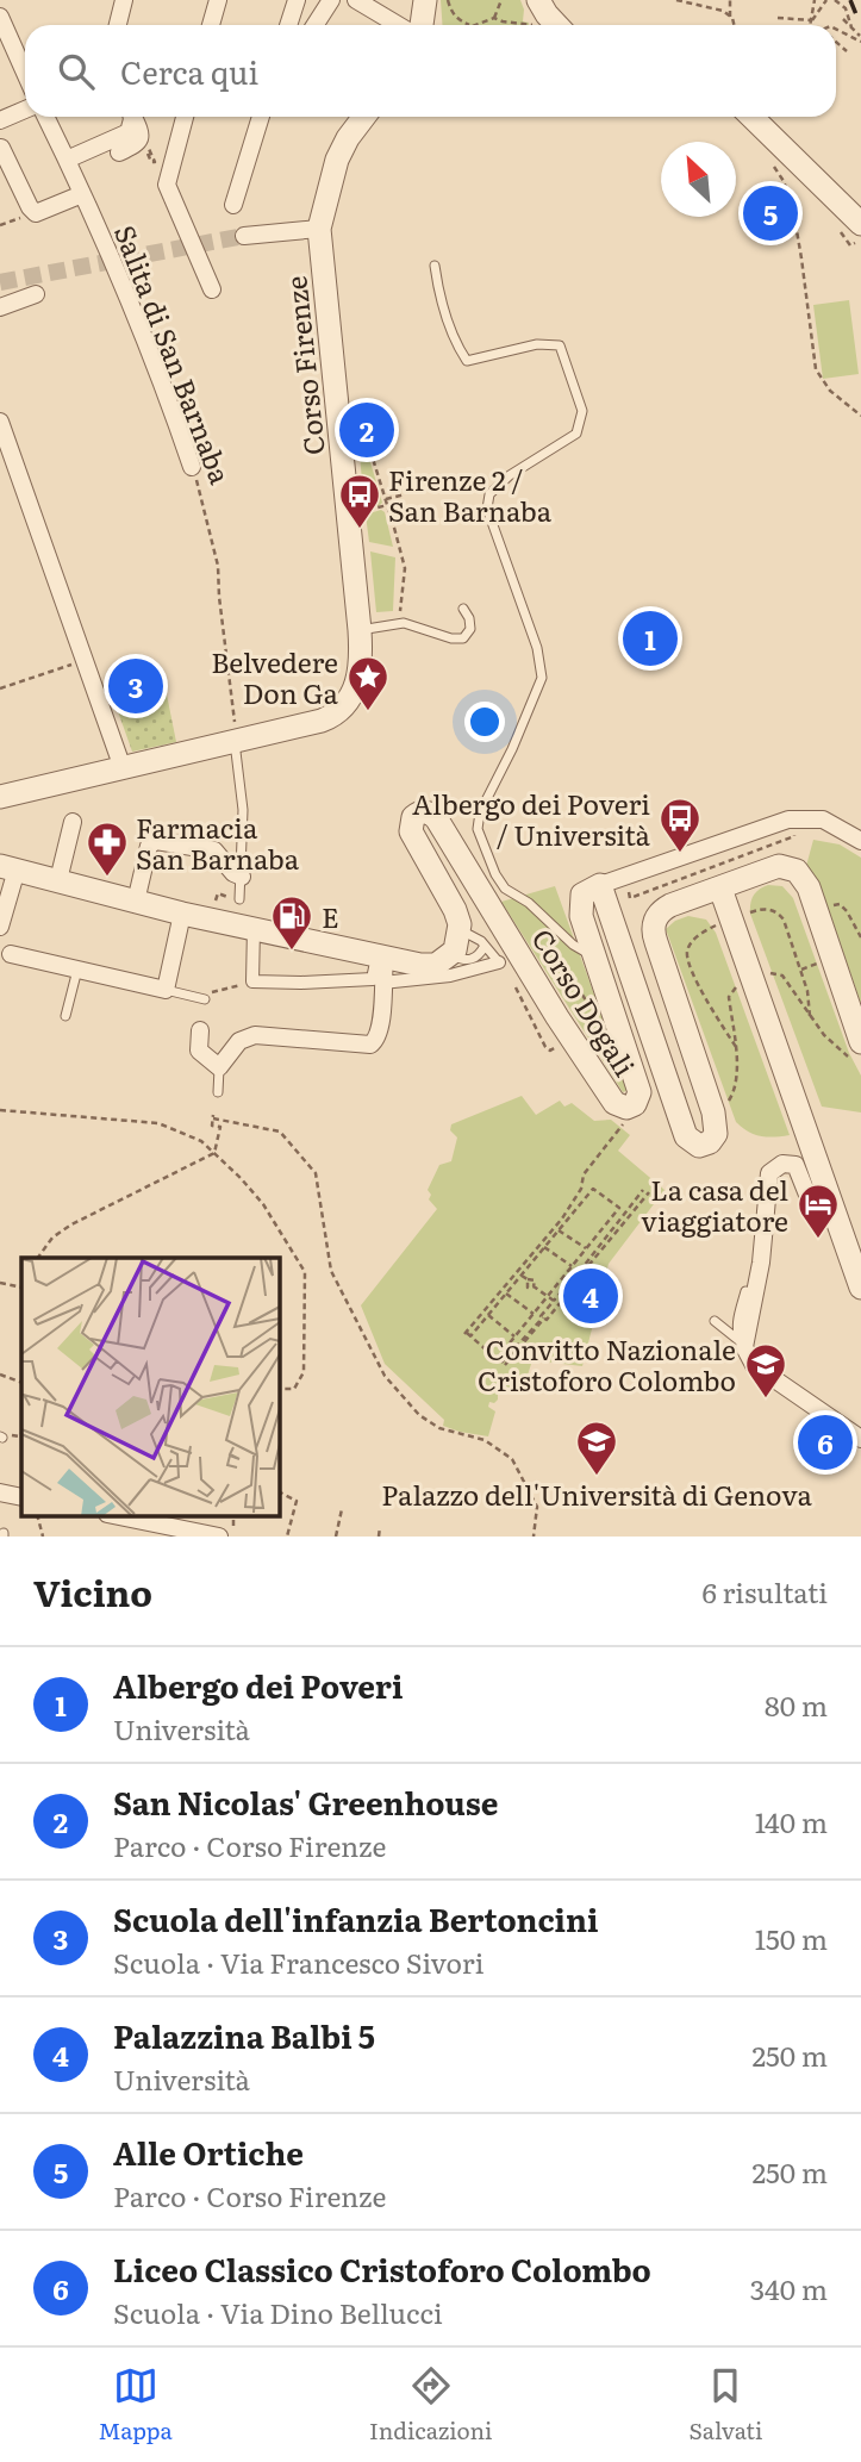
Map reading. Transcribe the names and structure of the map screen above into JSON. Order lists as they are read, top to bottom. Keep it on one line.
{"streets":{"street":["Salita di San Barnaba","Corso Firenze","Corso Dogali"]},"crossings":[["Salita di San Barnaba","Corso Firenze"]],"places":{"bus stop":["Firenze 2 / San Barnaba","Albergo dei Poveri / Università"],"place":["Belvedere Don Ga"],"pharmacy":["Farmacia San Barnaba"],"fuel station":["E"],"hotel":["La casa del viaggiatore"],"school or university":["Convitto Nazionale Cristoforo Colombo","Palazzo dell'Università di Genova"]},"north":"top left","page":{"search":"Cerca qui","pins":["5","2","1","3","4","6"],"heading":["Vicino","6 risultati"],"list":[{"mark":"1","name":"Albergo dei Poveri","note":"Università","value":"80 m"},{"mark":"2","name":"San Nicolas' Greenhouse","note":"Parco · Corso Firenze","value":"140 m"},{"mark":"3","name":"Scuola dell'infanzia Bertoncini","note":"Scuola · Via Francesco Sivori","value":"150 m"},{"mark":"4","name":"Palazzina Balbi 5","note":"Università","value":"250 m"},{"mark":"5","name":"Alle Ortiche","note":"Parco · Corso Firenze","value":"250 m"},{"mark":"6","name":"Liceo Classico Cristoforo Colombo","note":"Scuola · Via Dino Bellucci","value":"340 m"}],"nav":["Mappa","Indicazioni","Salvati"]}}
